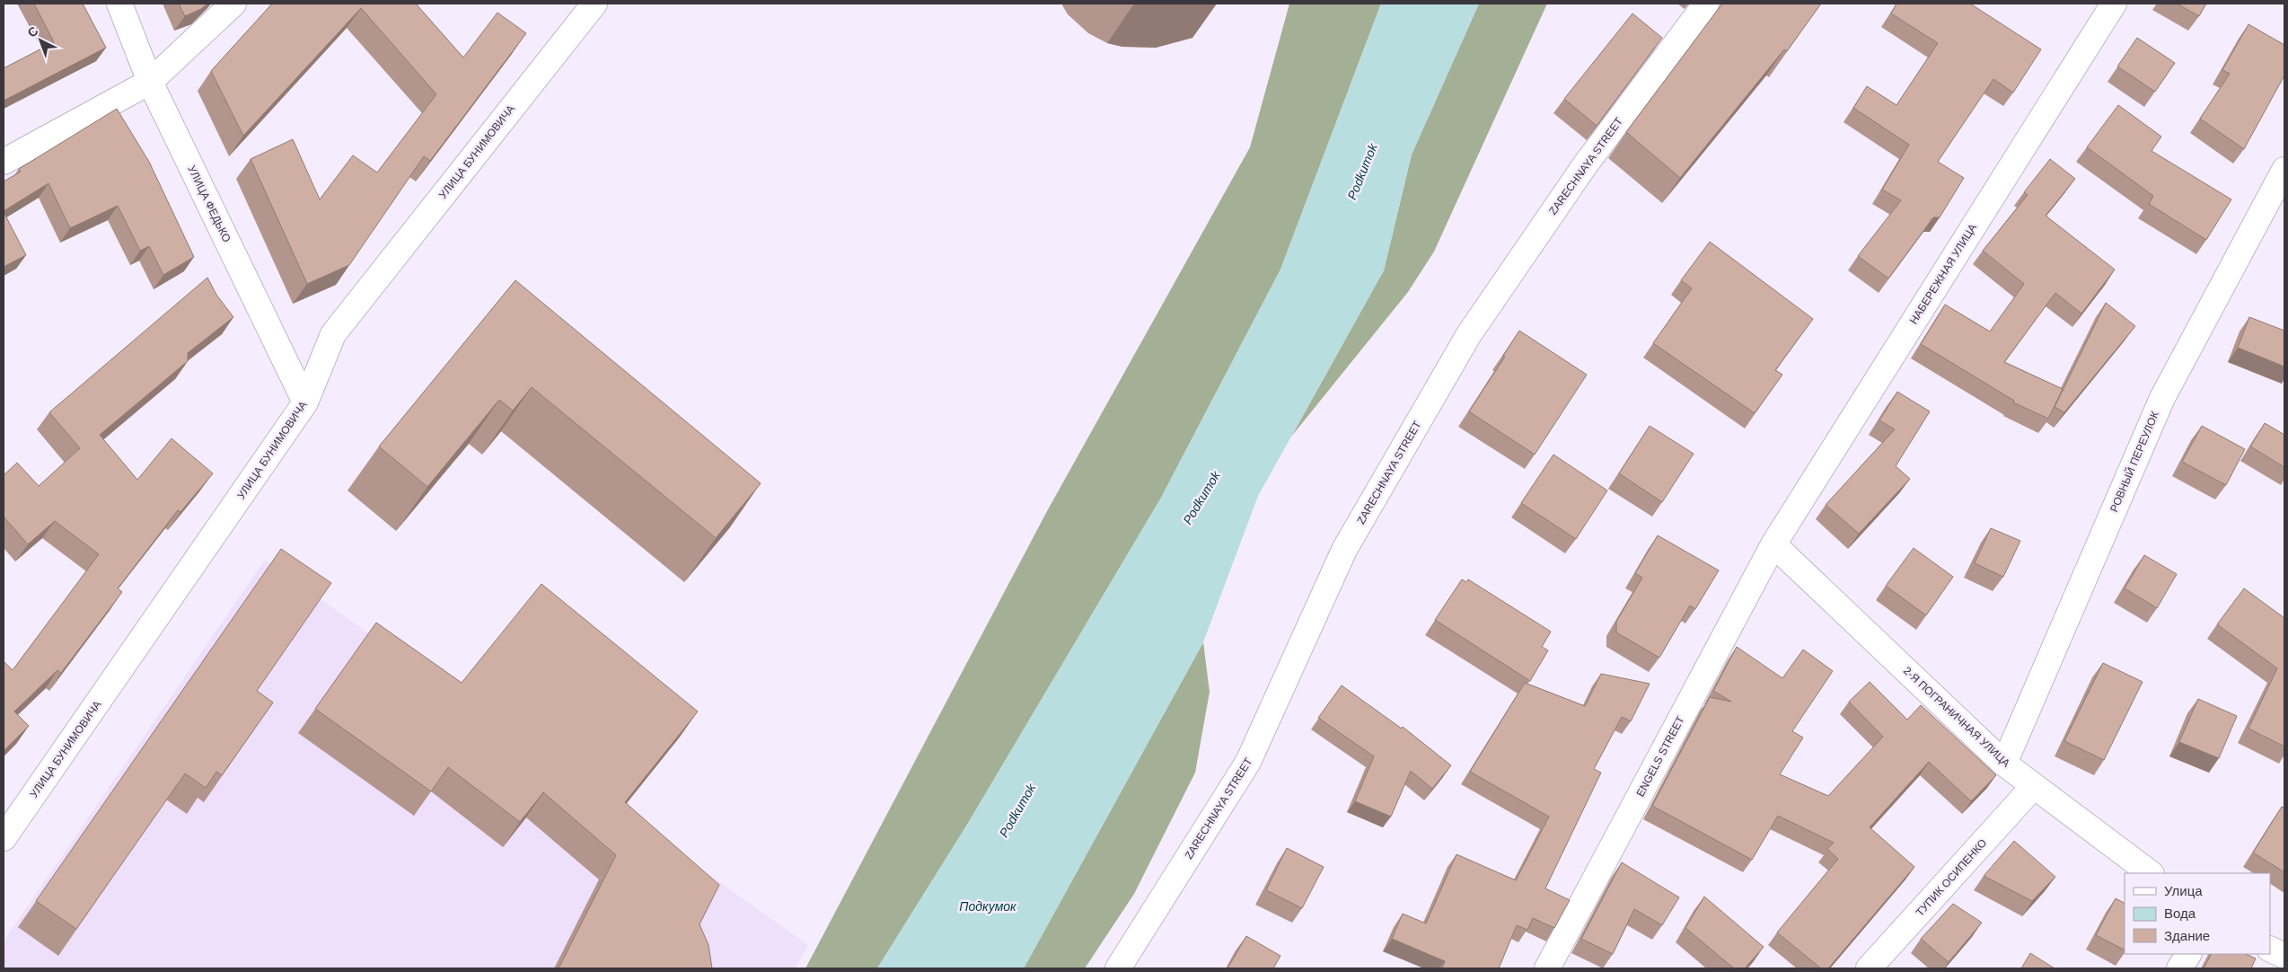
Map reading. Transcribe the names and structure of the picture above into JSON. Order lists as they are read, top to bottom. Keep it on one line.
{"streets":{"street":["УЛИЦА БУНИМОВИЧА","ZARECHNAYA STREET","УЛИЦА ФЕДЬКО","НАБЕРЕЖНАЯ УЛИЦА","РОВНЫЙ ПЕРЕУЛОК","2-Я ПОГРАНИЧНАЯ УЛИЦА","ENGELS STREET","ТУПИК ОСИПЕНКО"]},"crossings":[["УЛИЦА БУНИМОВИЧА","УЛИЦА ФЕДЬКО"],["НАБЕРЕЖНАЯ УЛИЦА","2-Я ПОГРАНИЧНАЯ УЛИЦА"],["НАБЕРЕЖНАЯ УЛИЦА","ENGELS STREET"],["РОВНЫЙ ПЕРЕУЛОК","2-Я ПОГРАНИЧНАЯ УЛИЦА"],["2-Я ПОГРАНИЧНАЯ УЛИЦА","ENGELS STREET"],["2-Я ПОГРАНИЧНАЯ УЛИЦА","ТУПИК ОСИПЕНКО"]],"water":["Podkumok","Подкумок"],"legend":["Улица","Вода","Здание"],"north":"top left"}
